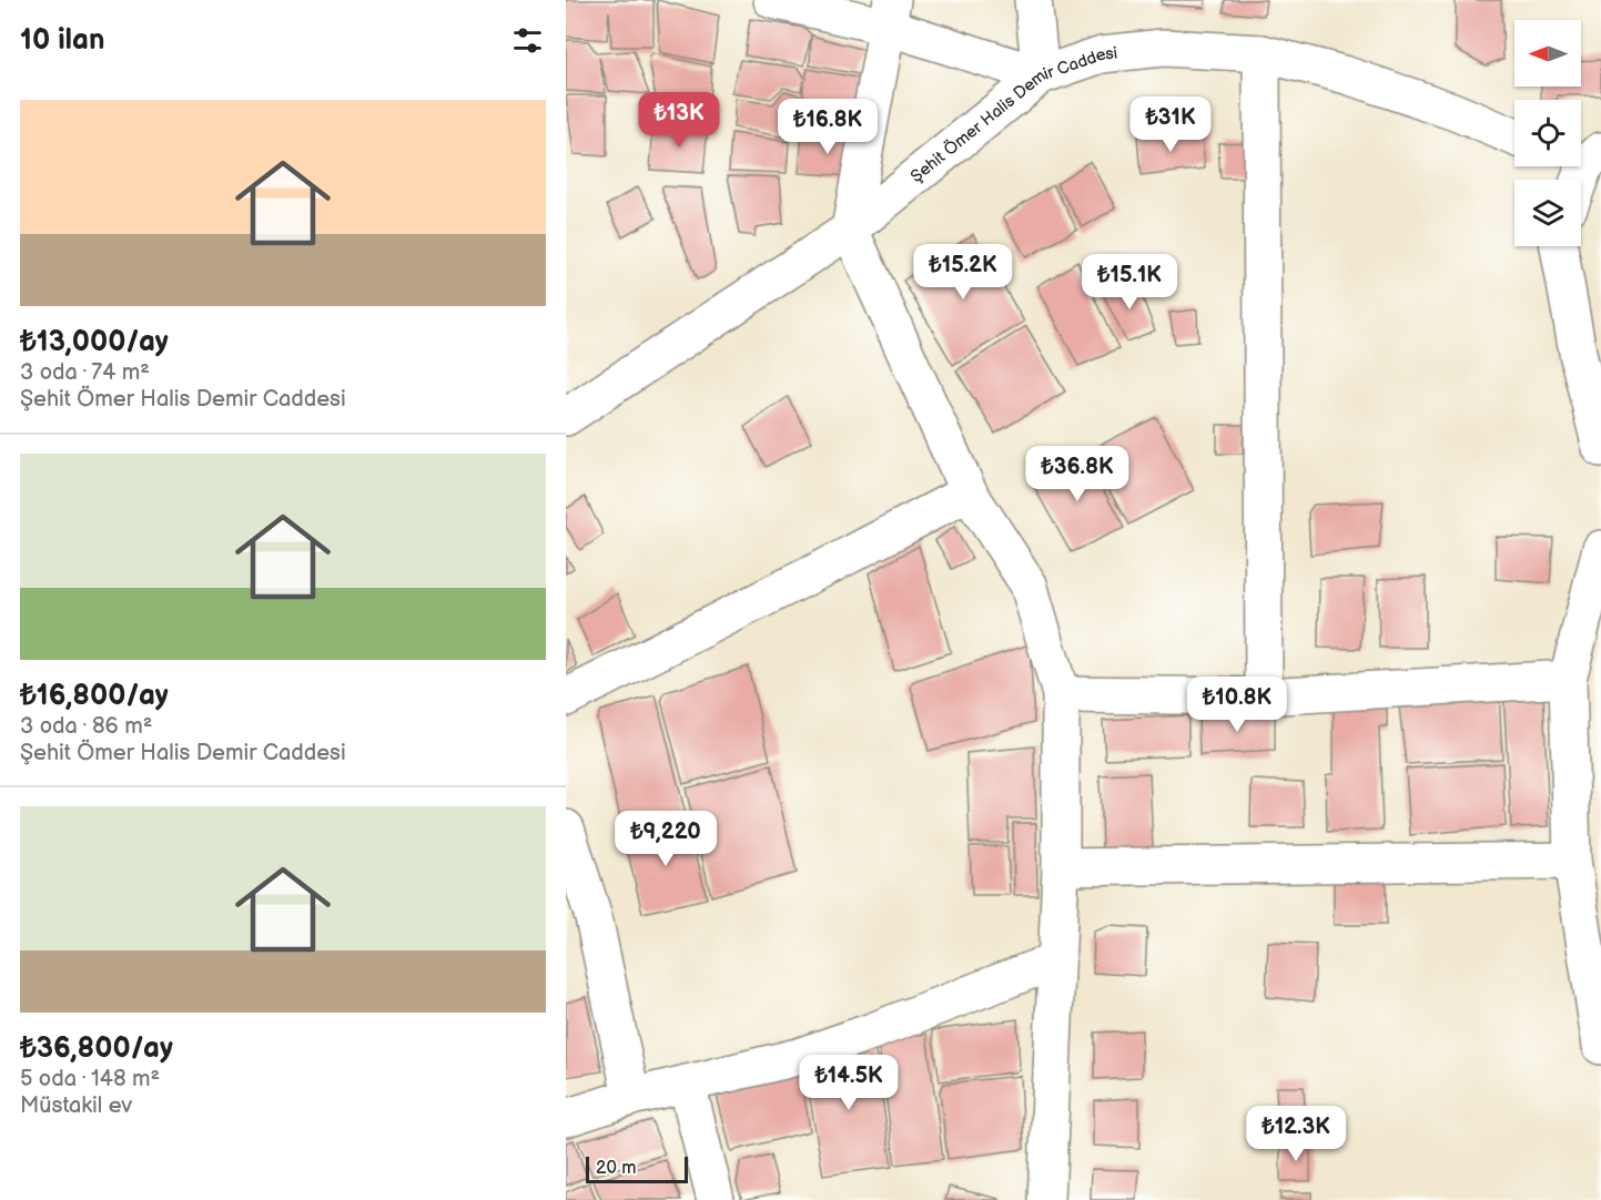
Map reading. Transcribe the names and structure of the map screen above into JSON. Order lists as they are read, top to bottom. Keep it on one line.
{"streets":{"street":["Şehit Ömer Halis Demir Caddesi"]},"scale_bar":"20 m","north":"left","page":{"heading":"10 ilan","list":[{"name":"₺13,000/ay","note":"3 oda · 74 m² · Şehit Ömer Halis Demir Caddesi"},{"name":"₺16,800/ay","note":"3 oda · 86 m² · Şehit Ömer Halis Demir Caddesi"},{"name":"₺36,800/ay","note":"5 oda · 148 m² · Müstakil ev"}],"price":["₺13K","₺31K","₺16.8K","₺15.2K","₺15.1K","₺36.8K","₺10.8K","₺9,220","₺14.5K","₺12.3K"],"scale":"20 m"}}
